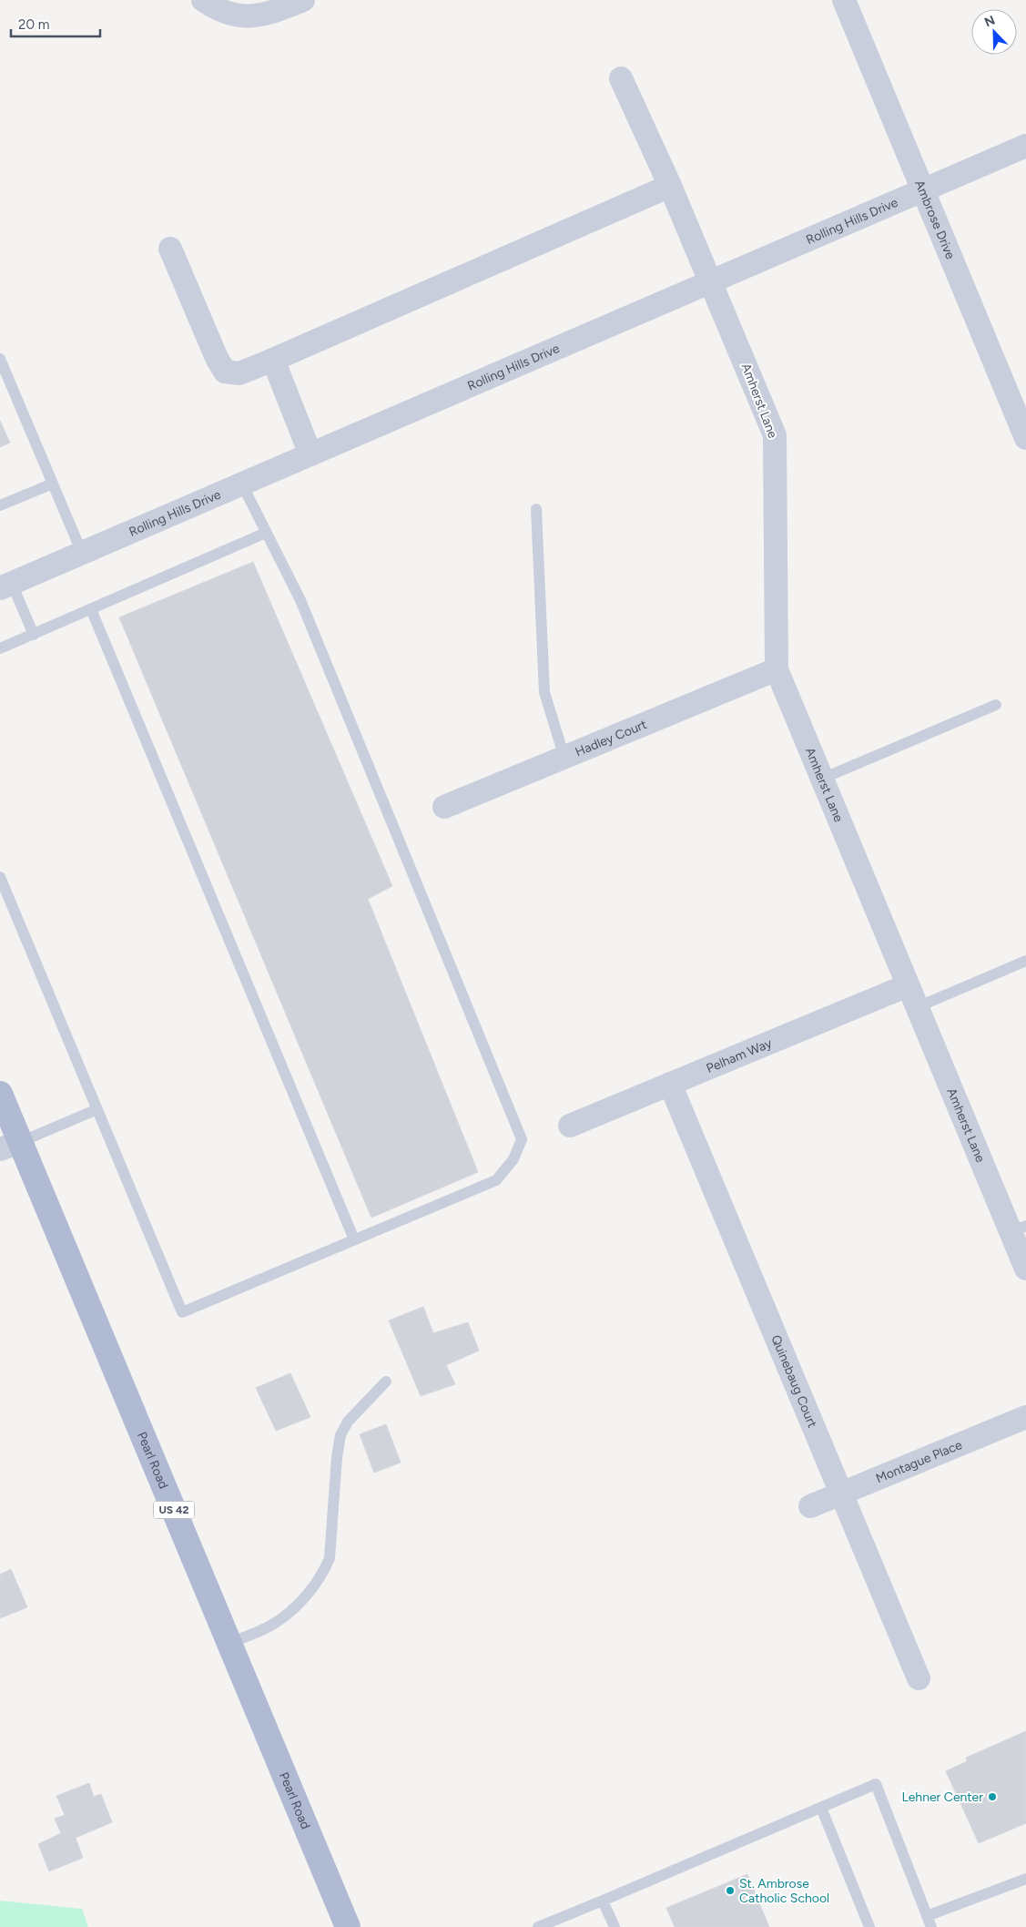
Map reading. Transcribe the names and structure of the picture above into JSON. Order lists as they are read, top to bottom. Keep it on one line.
{"streets":{"main road":["Pearl Road","US 42"],"street":["Ambrose Drive","Rolling Hills Drive","Amherst Lane","Hadley Court","Pelham Way","Quinebaug Court","Montague Place"]},"crossings":[["Ambrose Drive","Rolling Hills Drive"],["Rolling Hills Drive","Amherst Lane"],["Amherst Lane","Hadley Court"],["Amherst Lane","Pelham Way"],["Pelham Way","Quinebaug Court"],["Quinebaug Court","Montague Place"]],"places":["Lehner Center","St. Ambrose Catholic School"],"scale_bar":"20 m","north":"top left"}
